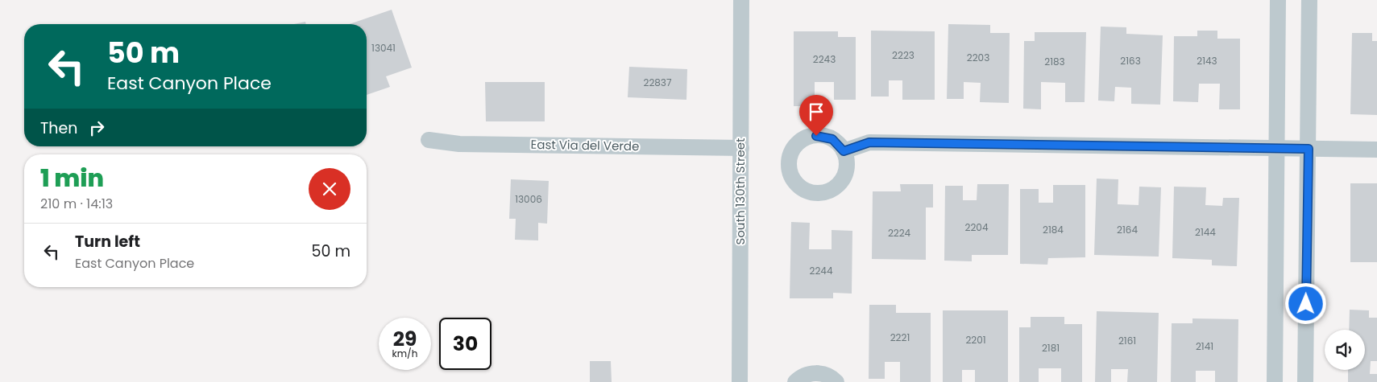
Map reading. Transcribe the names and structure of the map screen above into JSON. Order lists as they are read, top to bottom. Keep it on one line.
{"streets":{"street":["East Via del Verde","South 130th Street"]},"crossings":[["East Via del Verde","South 130th Street"]],"house_numbers":["13041","2223","2203","2243","2163","2143","2183","22837","13006","2204","2184","2164","2144","2224","2244","2221","2201","2161","2141","2181"],"page":{"turn":["50 m","East Canyon Place"],"then":"Then","heading":["1 min","210 m · 14:13"],"list":[{"name":"Turn left","note":"East Canyon Place","value":"50 m"}],"speed":"29 km/h","limit":"30"}}
